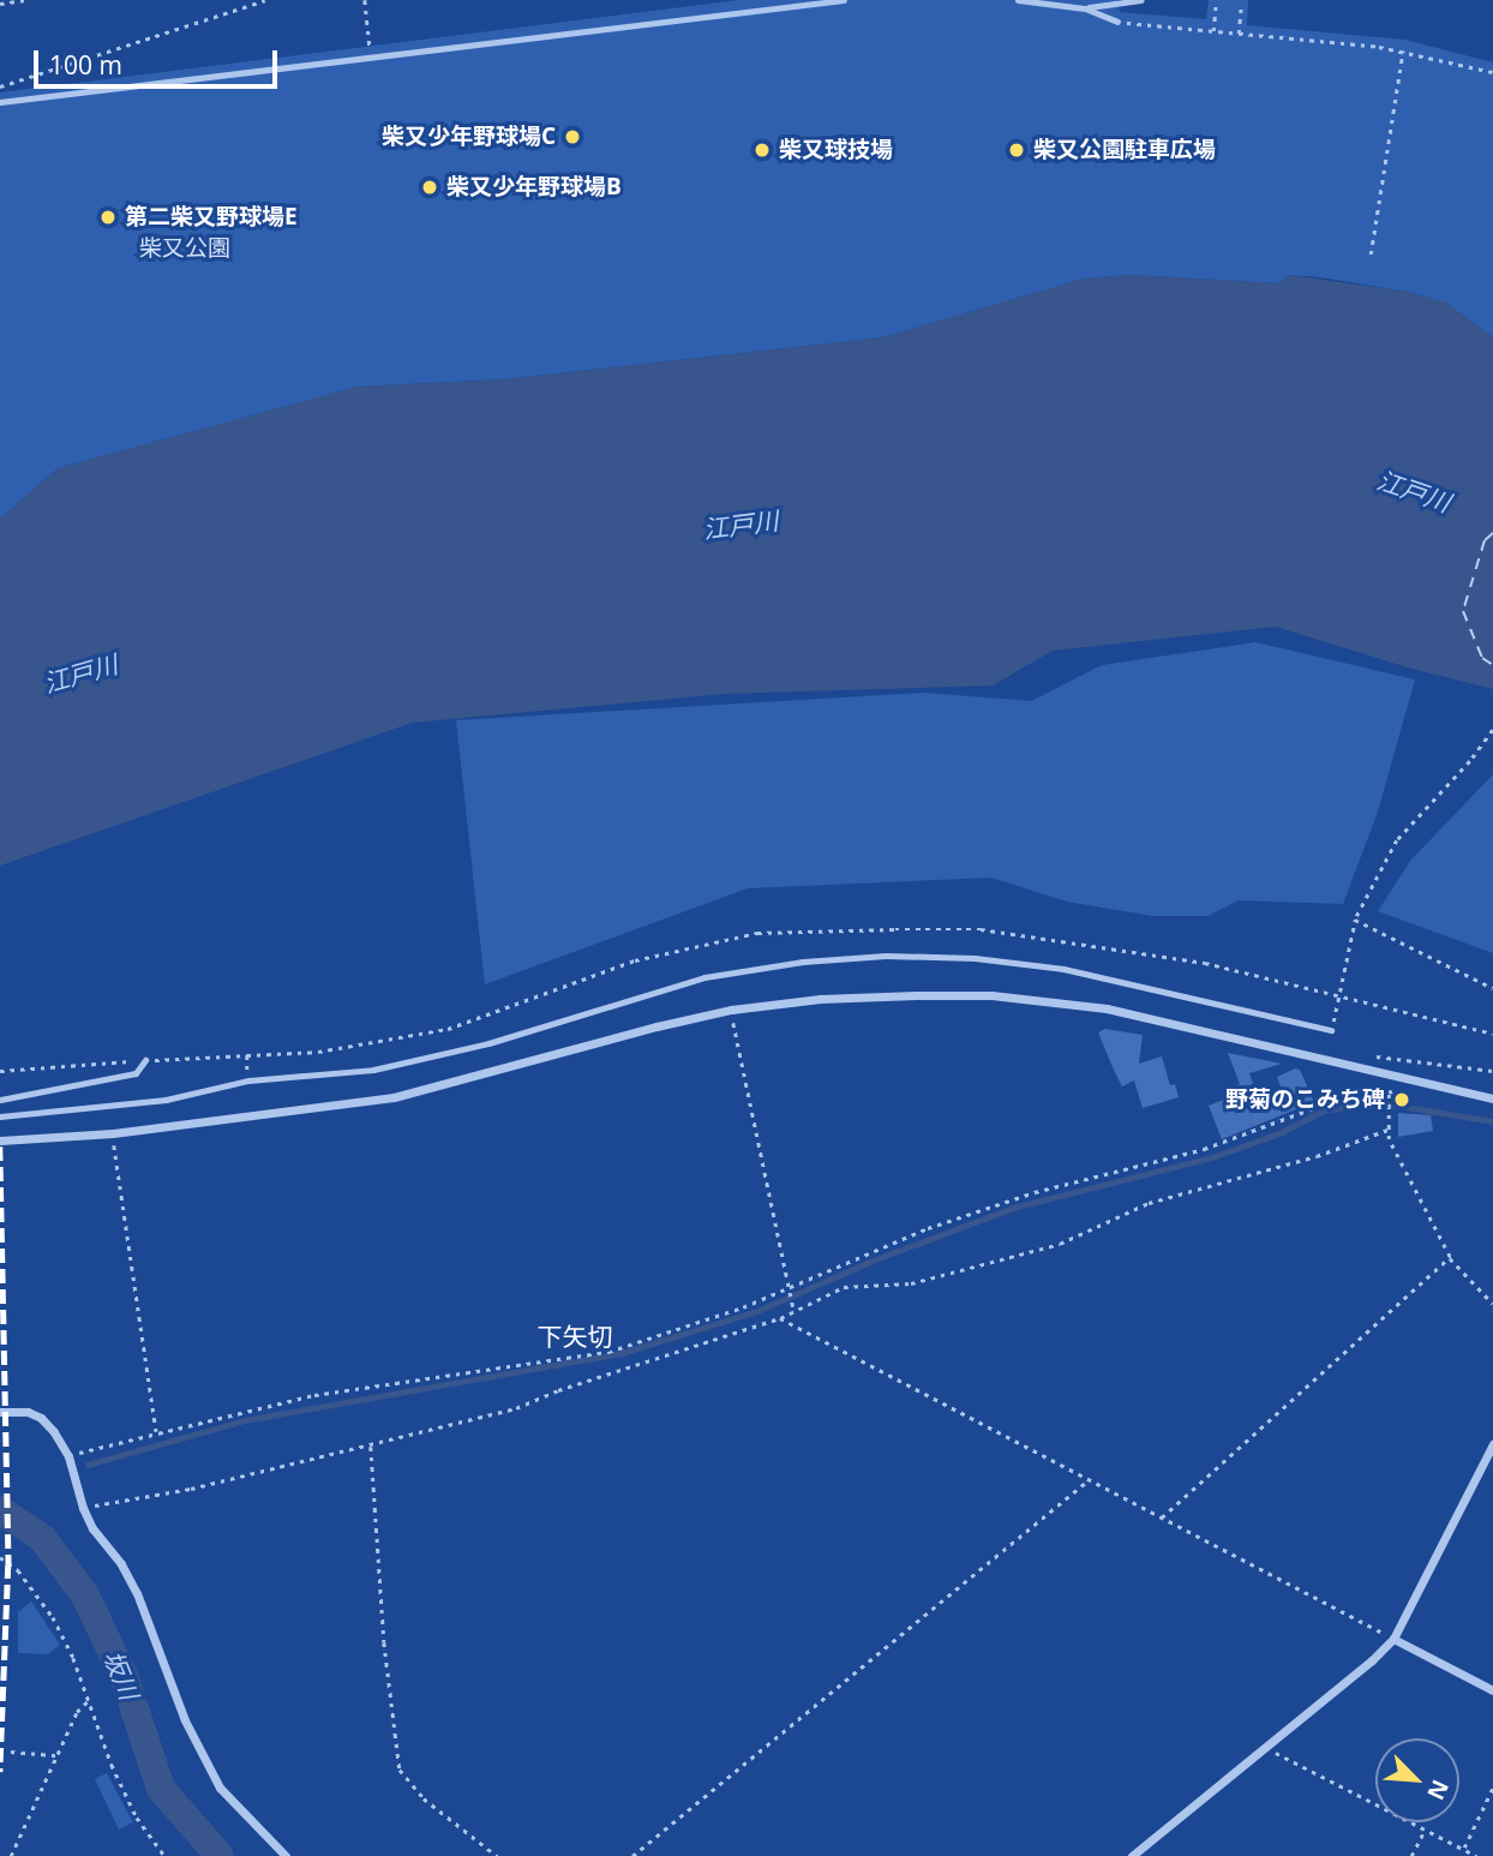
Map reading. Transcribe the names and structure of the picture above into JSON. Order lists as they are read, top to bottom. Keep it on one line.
{"districts":["下矢切"],"water":["江戸川","坂川"],"parks":["柴又公園"],"places":["柴又少年野球場C","柴又球技場","柴又公園駐車広場","柴又少年野球場B","第二柴又野球場E","野菊のこみち碑"],"scale_bar":"100 m","north":"bottom right"}
